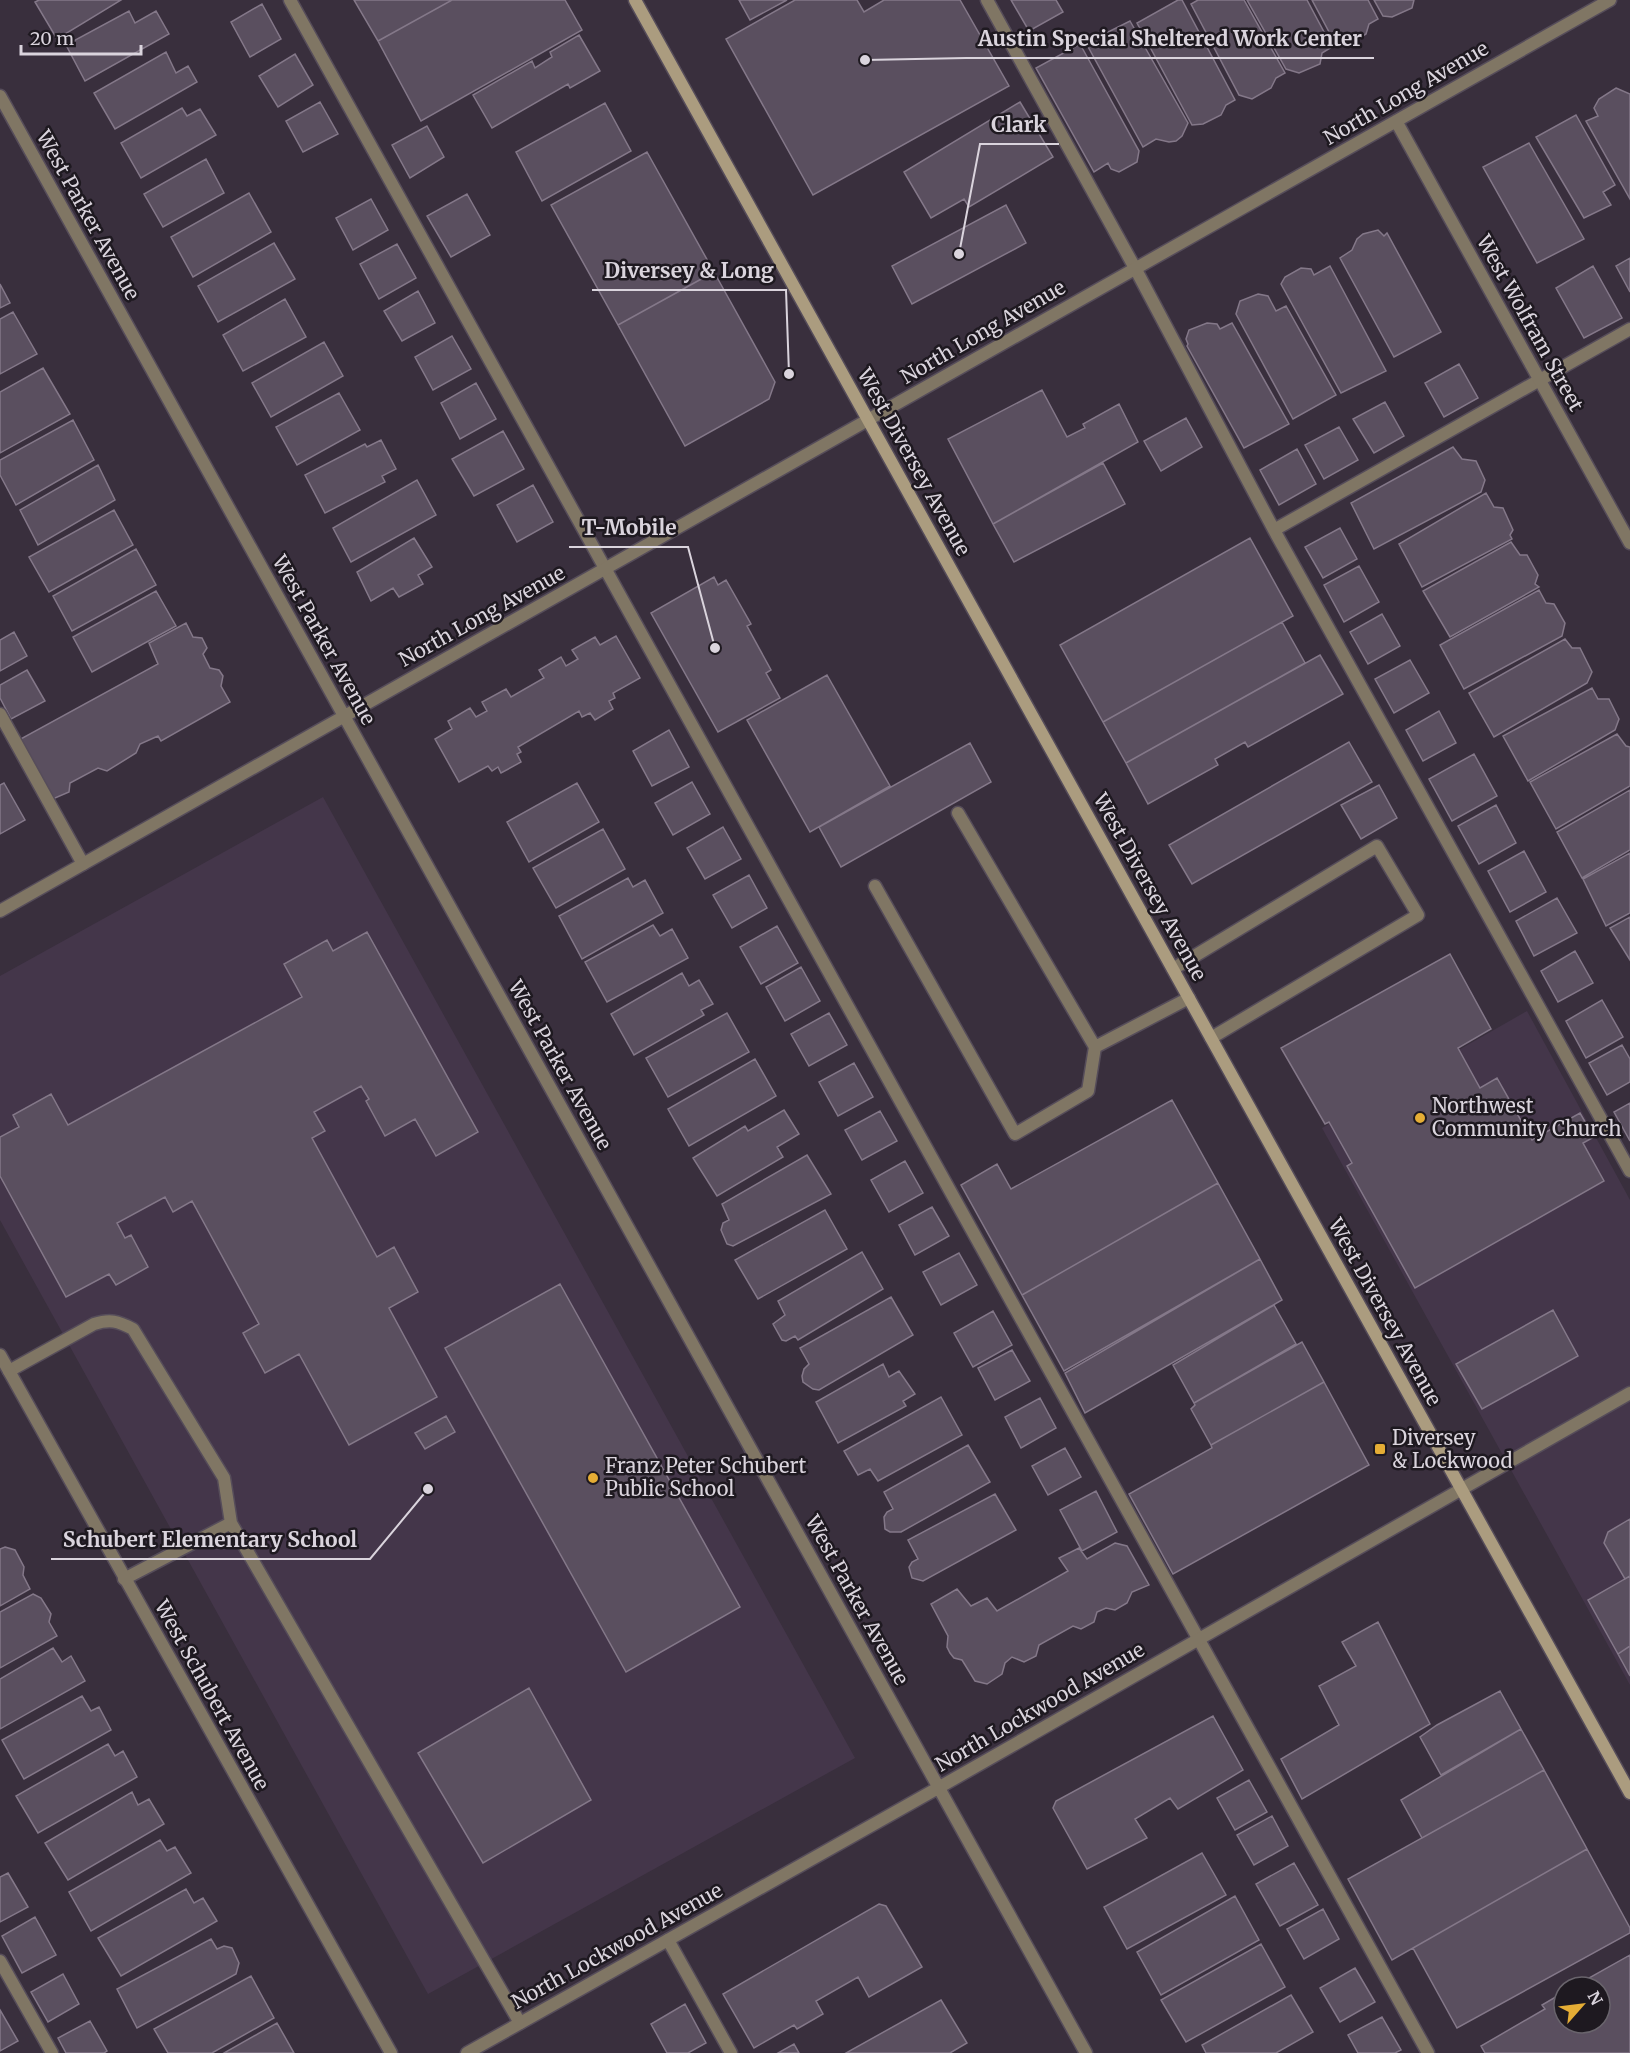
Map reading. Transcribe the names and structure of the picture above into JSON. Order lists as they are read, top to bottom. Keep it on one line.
{"streets":{"main road":["West Diversey Avenue"],"street":["North Long Avenue","West Parker Avenue","West Wolfram Street","West Schubert Avenue","North Lockwood Avenue"]},"crossings":[["North Long Avenue","West Parker Avenue"],["North Long Avenue","West Wolfram Street"],["North Long Avenue","West Diversey Avenue"],["West Parker Avenue","North Lockwood Avenue"],["West Diversey Avenue","North Lockwood Avenue"]],"places":{"other":["Austin Special Sheltered Work Center","Clark","Diversey & Long","T-Mobile","Northwest Community Church","Franz Peter Schubert Public School","Schubert Elementary School"],"transit":["Diversey & Lockwood"]},"scale_bar":"20 m","north":"top right"}
